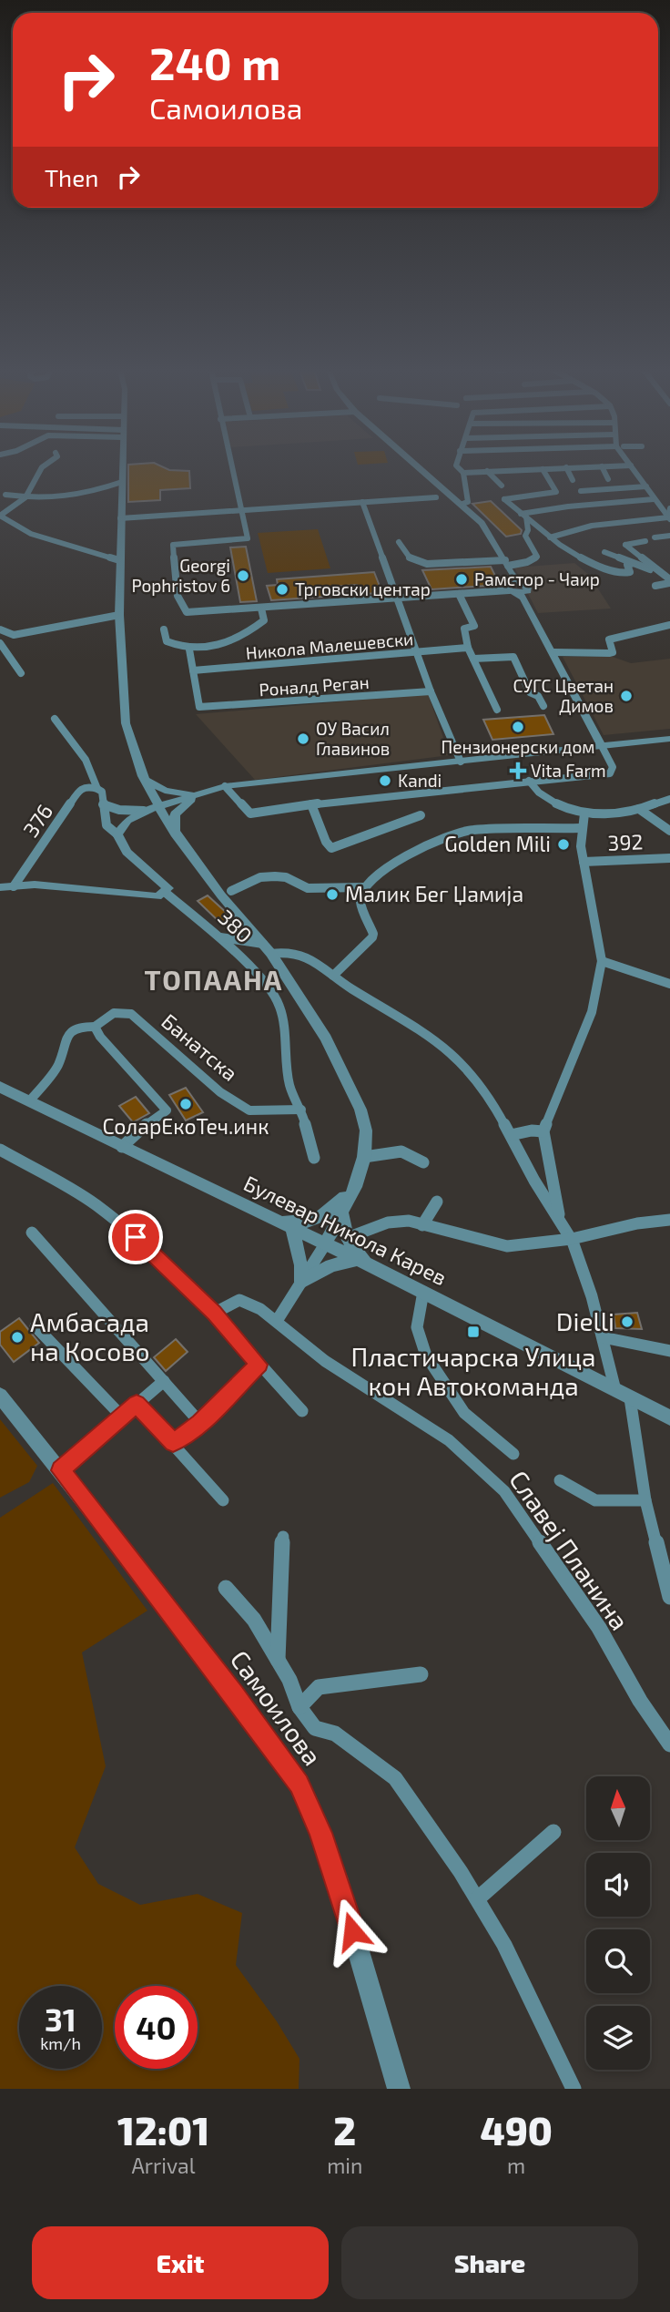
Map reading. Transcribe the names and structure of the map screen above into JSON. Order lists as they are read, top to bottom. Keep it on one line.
{"streets":{"street":["Никола Малешевски","Роналд Реган","376","392","380","Банатска","Булевар Никола Карев","Славеј Планина","Самоилова"]},"crossings":[["Никола Малешевски","Роналд Реган"],["380","Банатска"],["Банатска","Булевар Никола Карев"]],"districts":["ТОПААНА"],"places":{"other":["Georgi Pophristov 6","Рамстор - Чаир","Трговски центар","СУГС Цветан Димов","Пензионерски дом","ОУ Васил Главинов","Kandi","Golden Mili","Малик Бег Џамија","СоларЕкоТеч.инк","Dielli","Амбасада на Косово"],"health":["Vita Farm"],"transit":["Пластичарска Улица кон Автокоманда"]},"north":"top","page":{"turn":["240 m","Самоилова"],"then":"Then","speed":"31 km/h","limit":"40","eta":["12:01","Arrival","2","min","490","m"],"buttons":["Exit","Share"]}}
